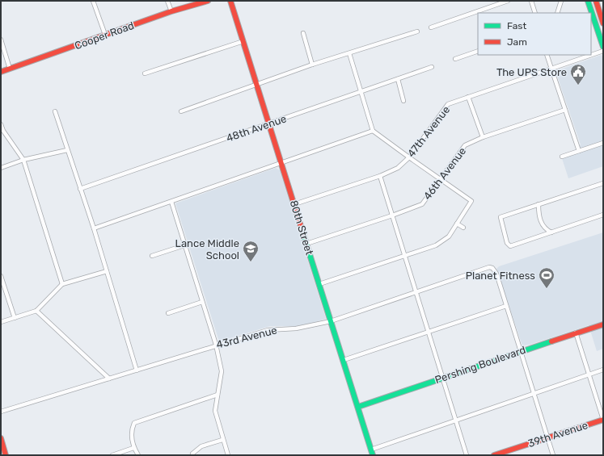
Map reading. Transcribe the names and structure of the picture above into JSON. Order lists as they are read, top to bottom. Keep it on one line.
{"streets":{"street":["Cooper Road","48th Avenue","47th Avenue","46th Avenue","80th Street","43rd Avenue","Pershing Boulevard","39th Avenue"]},"crossings":[["48th Avenue","80th Street"],["47th Avenue","80th Street"],["46th Avenue","80th Street"],["80th Street","43rd Avenue"],["80th Street","Pershing Boulevard"]],"places":{"public building":["The UPS Store"],"school or university":["Lance Middle School"],"sports":["Planet Fitness"]},"legend":["Fast","Jam"]}
